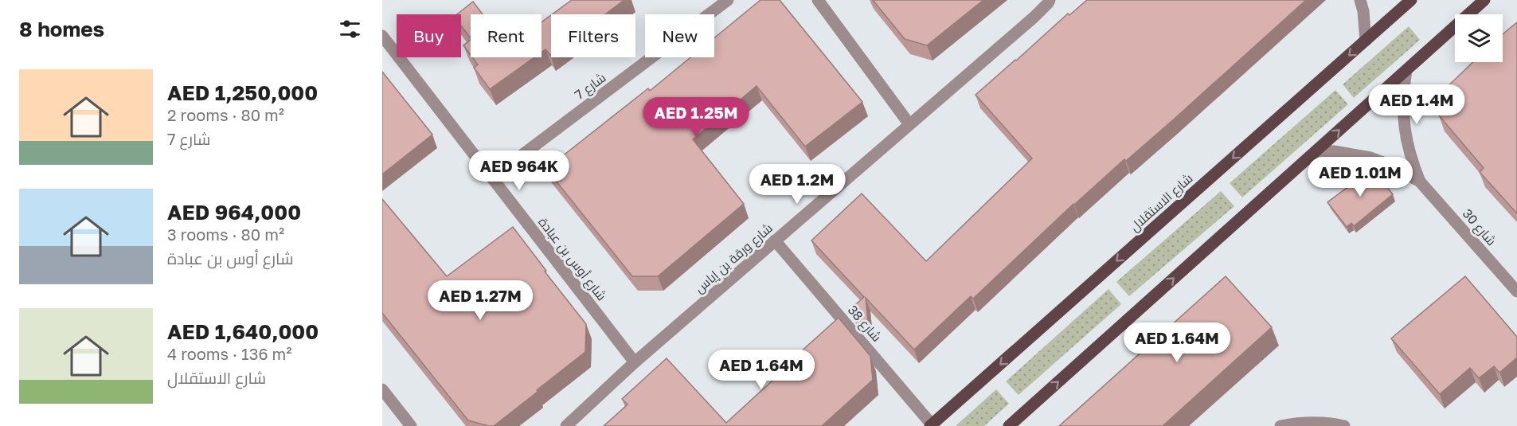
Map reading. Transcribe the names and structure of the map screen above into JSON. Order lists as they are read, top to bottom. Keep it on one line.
{"streets":{"main road":["شارع الاستقلال"],"street":["شارع 7","شارع 30","شارع ورقة بن إياس","شارع أوس بن عبادة","شارع 38"]},"crossings":[["شارع 7","شارع أوس بن عبادة"],["شارع الاستقلال","شارع 38"],["شارع ورقة بن إياس","شارع أوس بن عبادة"],["شارع ورقة بن إياس","شارع 38"]],"page":{"heading":"8 homes","chip":["Buy","Rent","Filters","New"],"list":[{"name":"AED 1,250,000","note":"2 rooms · 80 m² · شارع 7"},{"name":"AED 964,000","note":"3 rooms · 80 m² · شارع أوس بن عبادة"},{"name":"AED 1,640,000","note":"4 rooms · 136 m² · شارع الاستقلال"}],"price":["AED 1.4M","AED 1.25M","AED 964K","AED 1.01M","AED 1.2M","AED 1.27M","AED 1.64M","AED 1.64M"]}}
